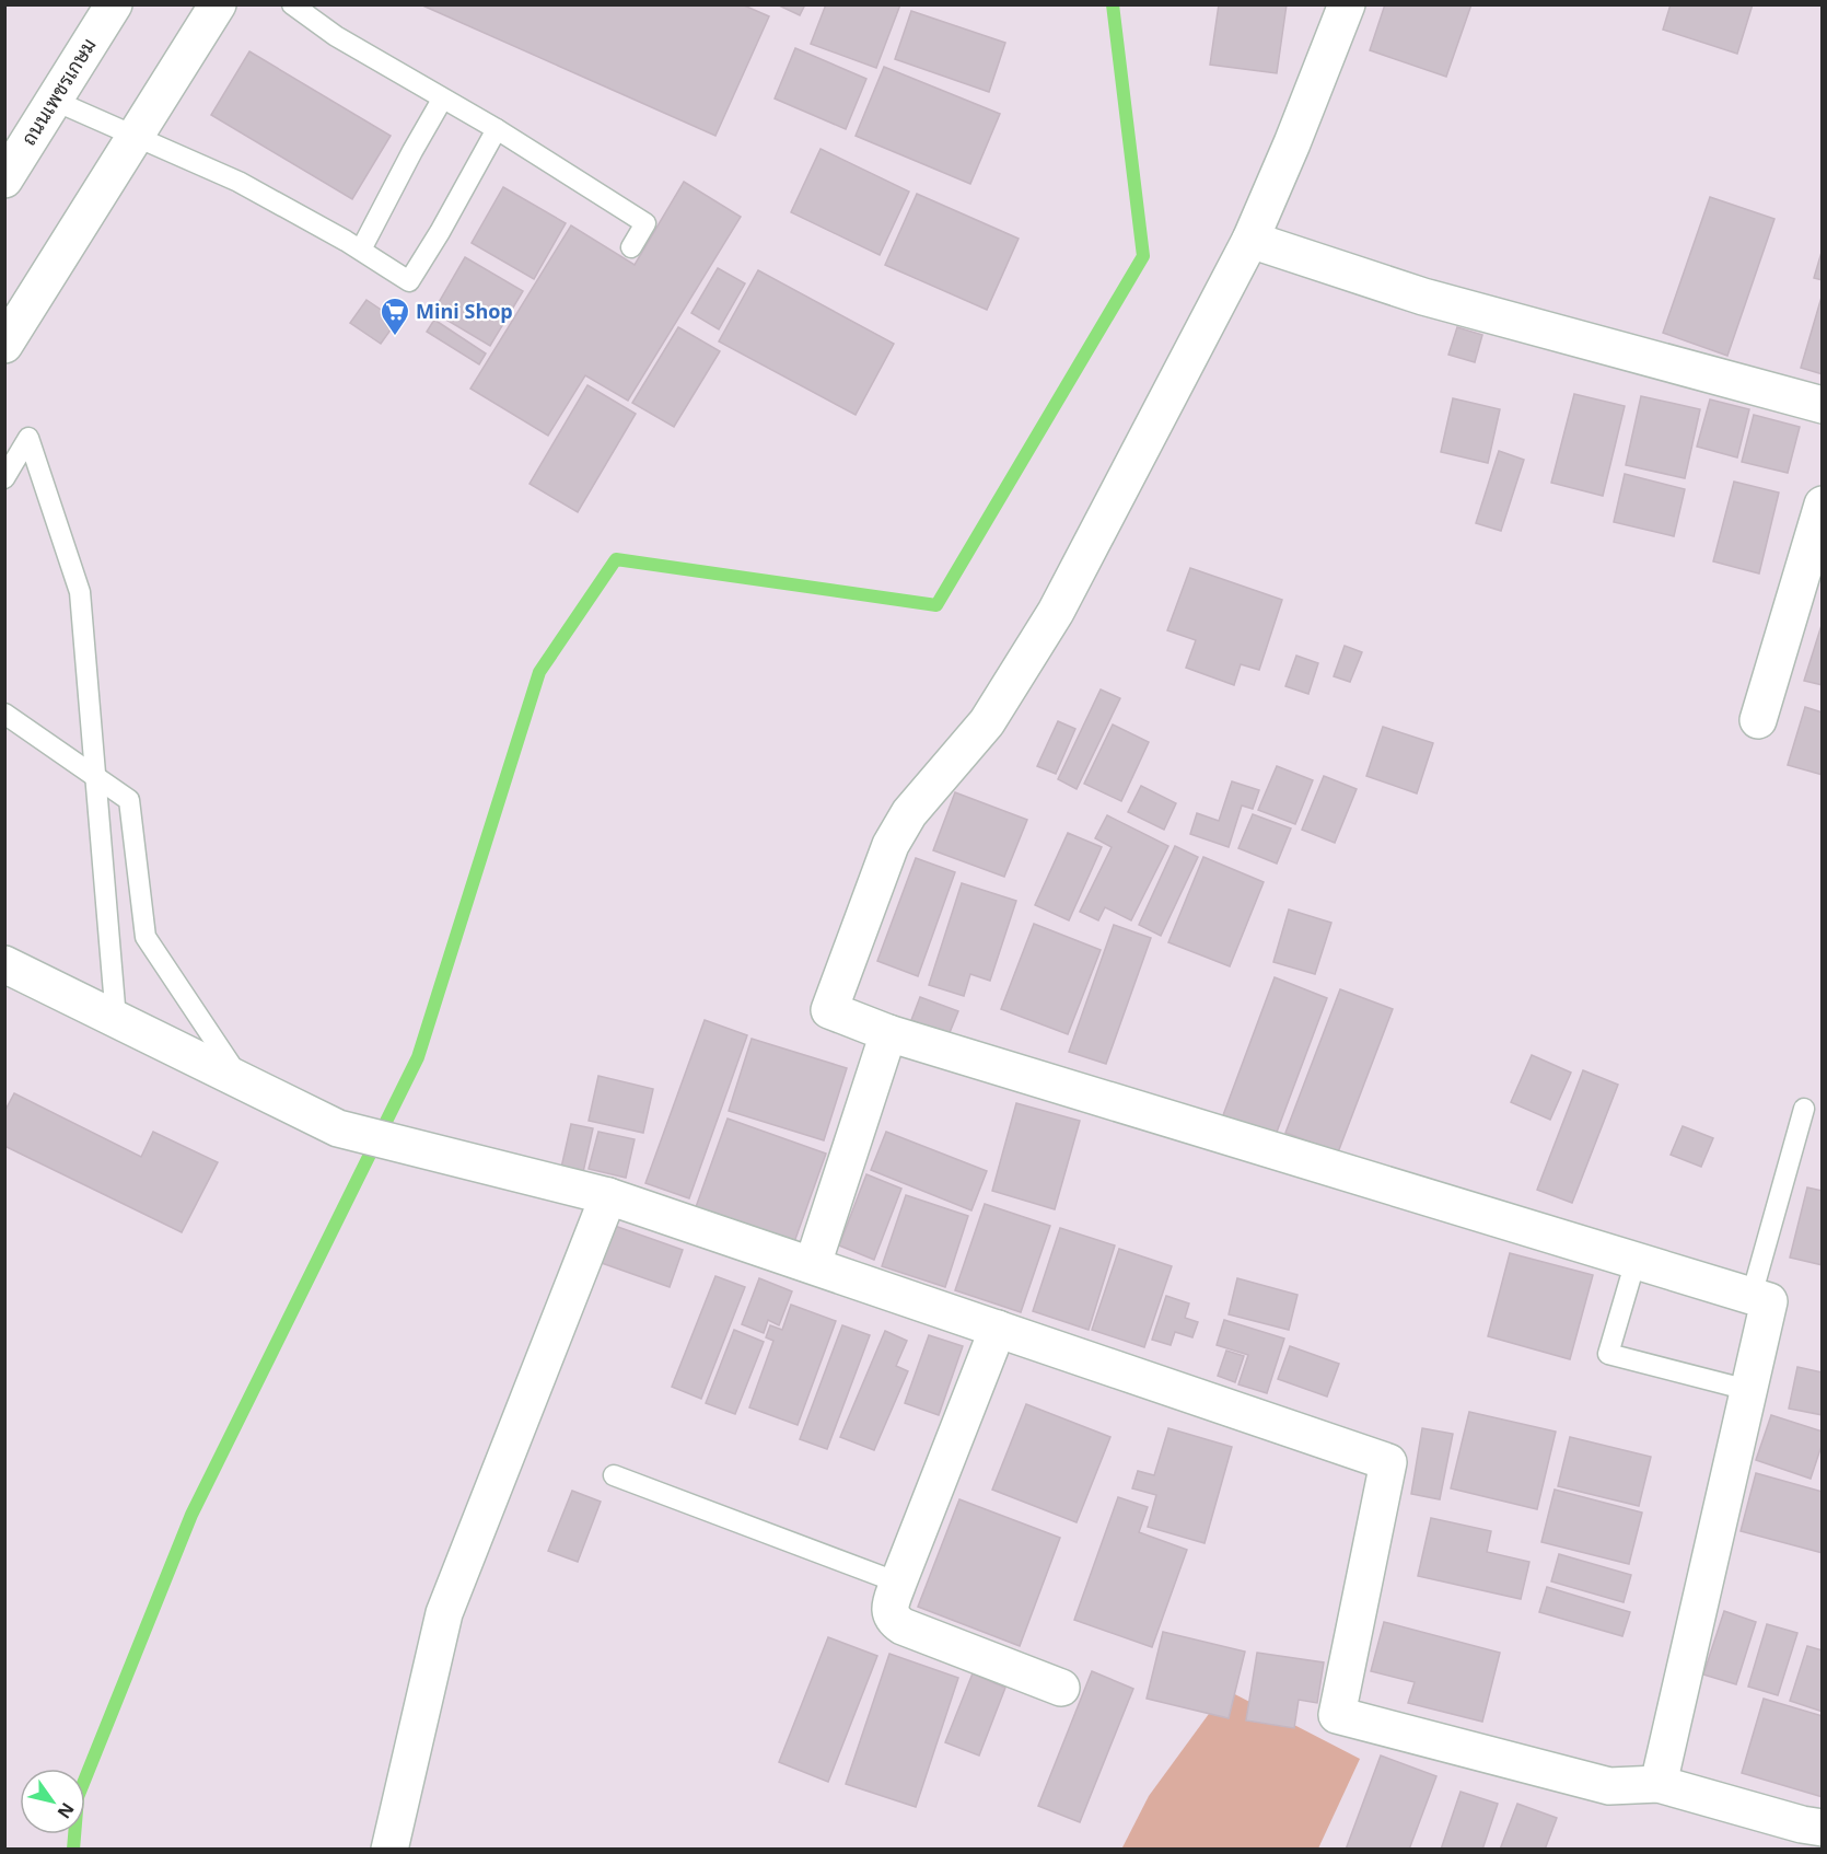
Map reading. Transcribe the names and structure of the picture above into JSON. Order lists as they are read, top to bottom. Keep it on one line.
{"streets":{"street":["ถนนเพชรเกษม"]},"places":{"supermarket":["Mini Shop"]},"north":"bottom right"}
